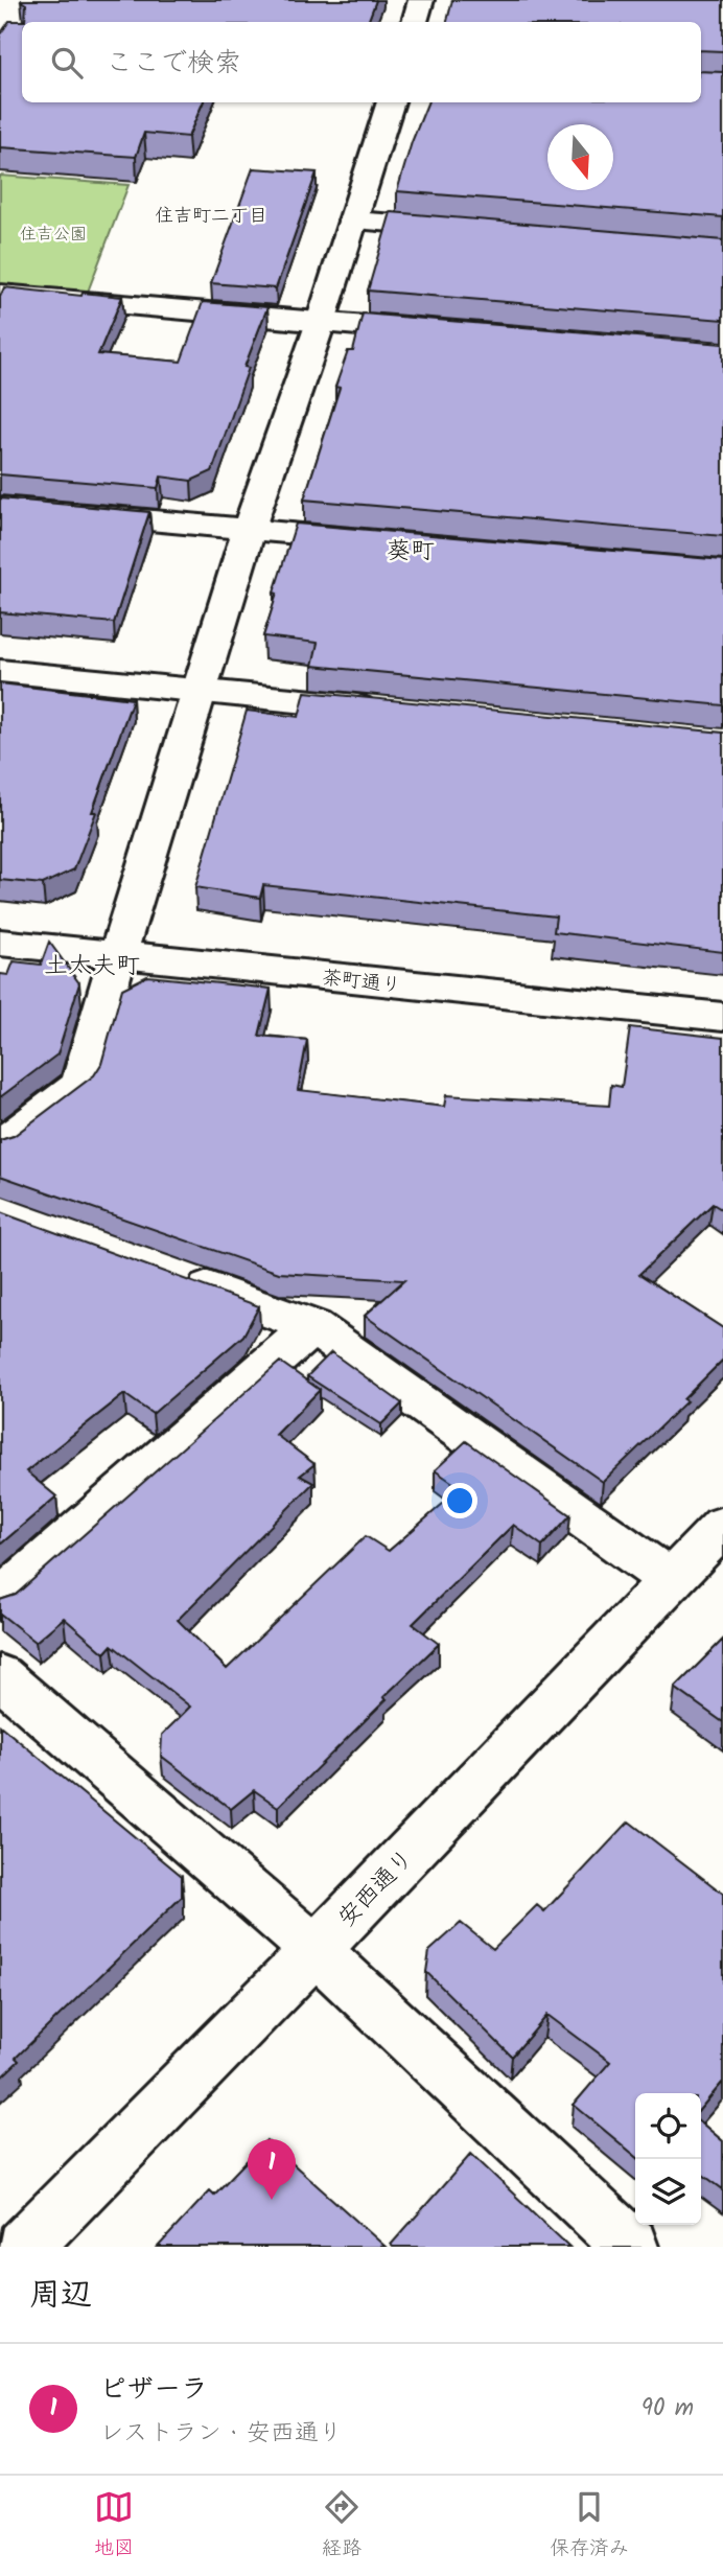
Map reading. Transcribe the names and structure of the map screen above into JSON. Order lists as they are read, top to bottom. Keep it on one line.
{"streets":{"street":["茶町通り","安西通り"]},"districts":["住吉町二丁目","葵町","土太夫町"],"parks":["住吉公園"],"north":"bottom","page":{"search":"ここで検索","pins":"1","heading":"周辺","list":[{"mark":"1","name":"ピザーラ","note":"レストラン · 安西通り","value":"90 m"}],"nav":["地図","経路","保存済み"]}}
